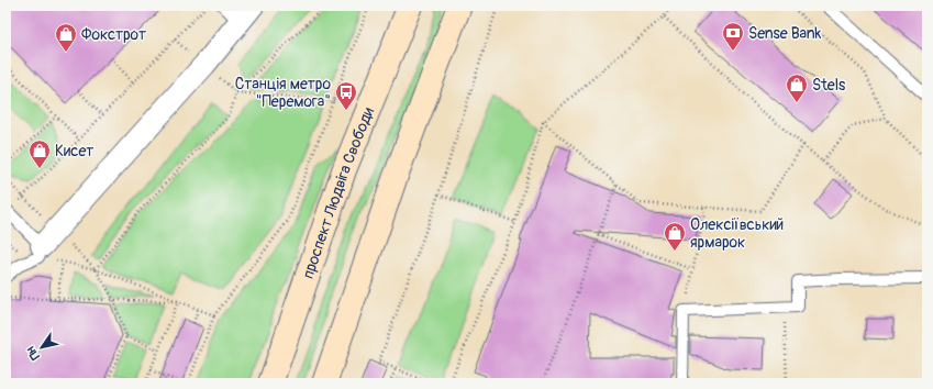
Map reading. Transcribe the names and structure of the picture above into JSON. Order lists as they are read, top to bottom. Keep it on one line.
{"streets":{"main road":["проспект Людвіга Свободи"]},"places":{"bank":["Sense Bank"],"shop":["Фокстрот","Stels","Кисет","Олексіївський ярмарок"],"bus stop":["Станція метро \"Перемога\""]},"north":"bottom left"}
